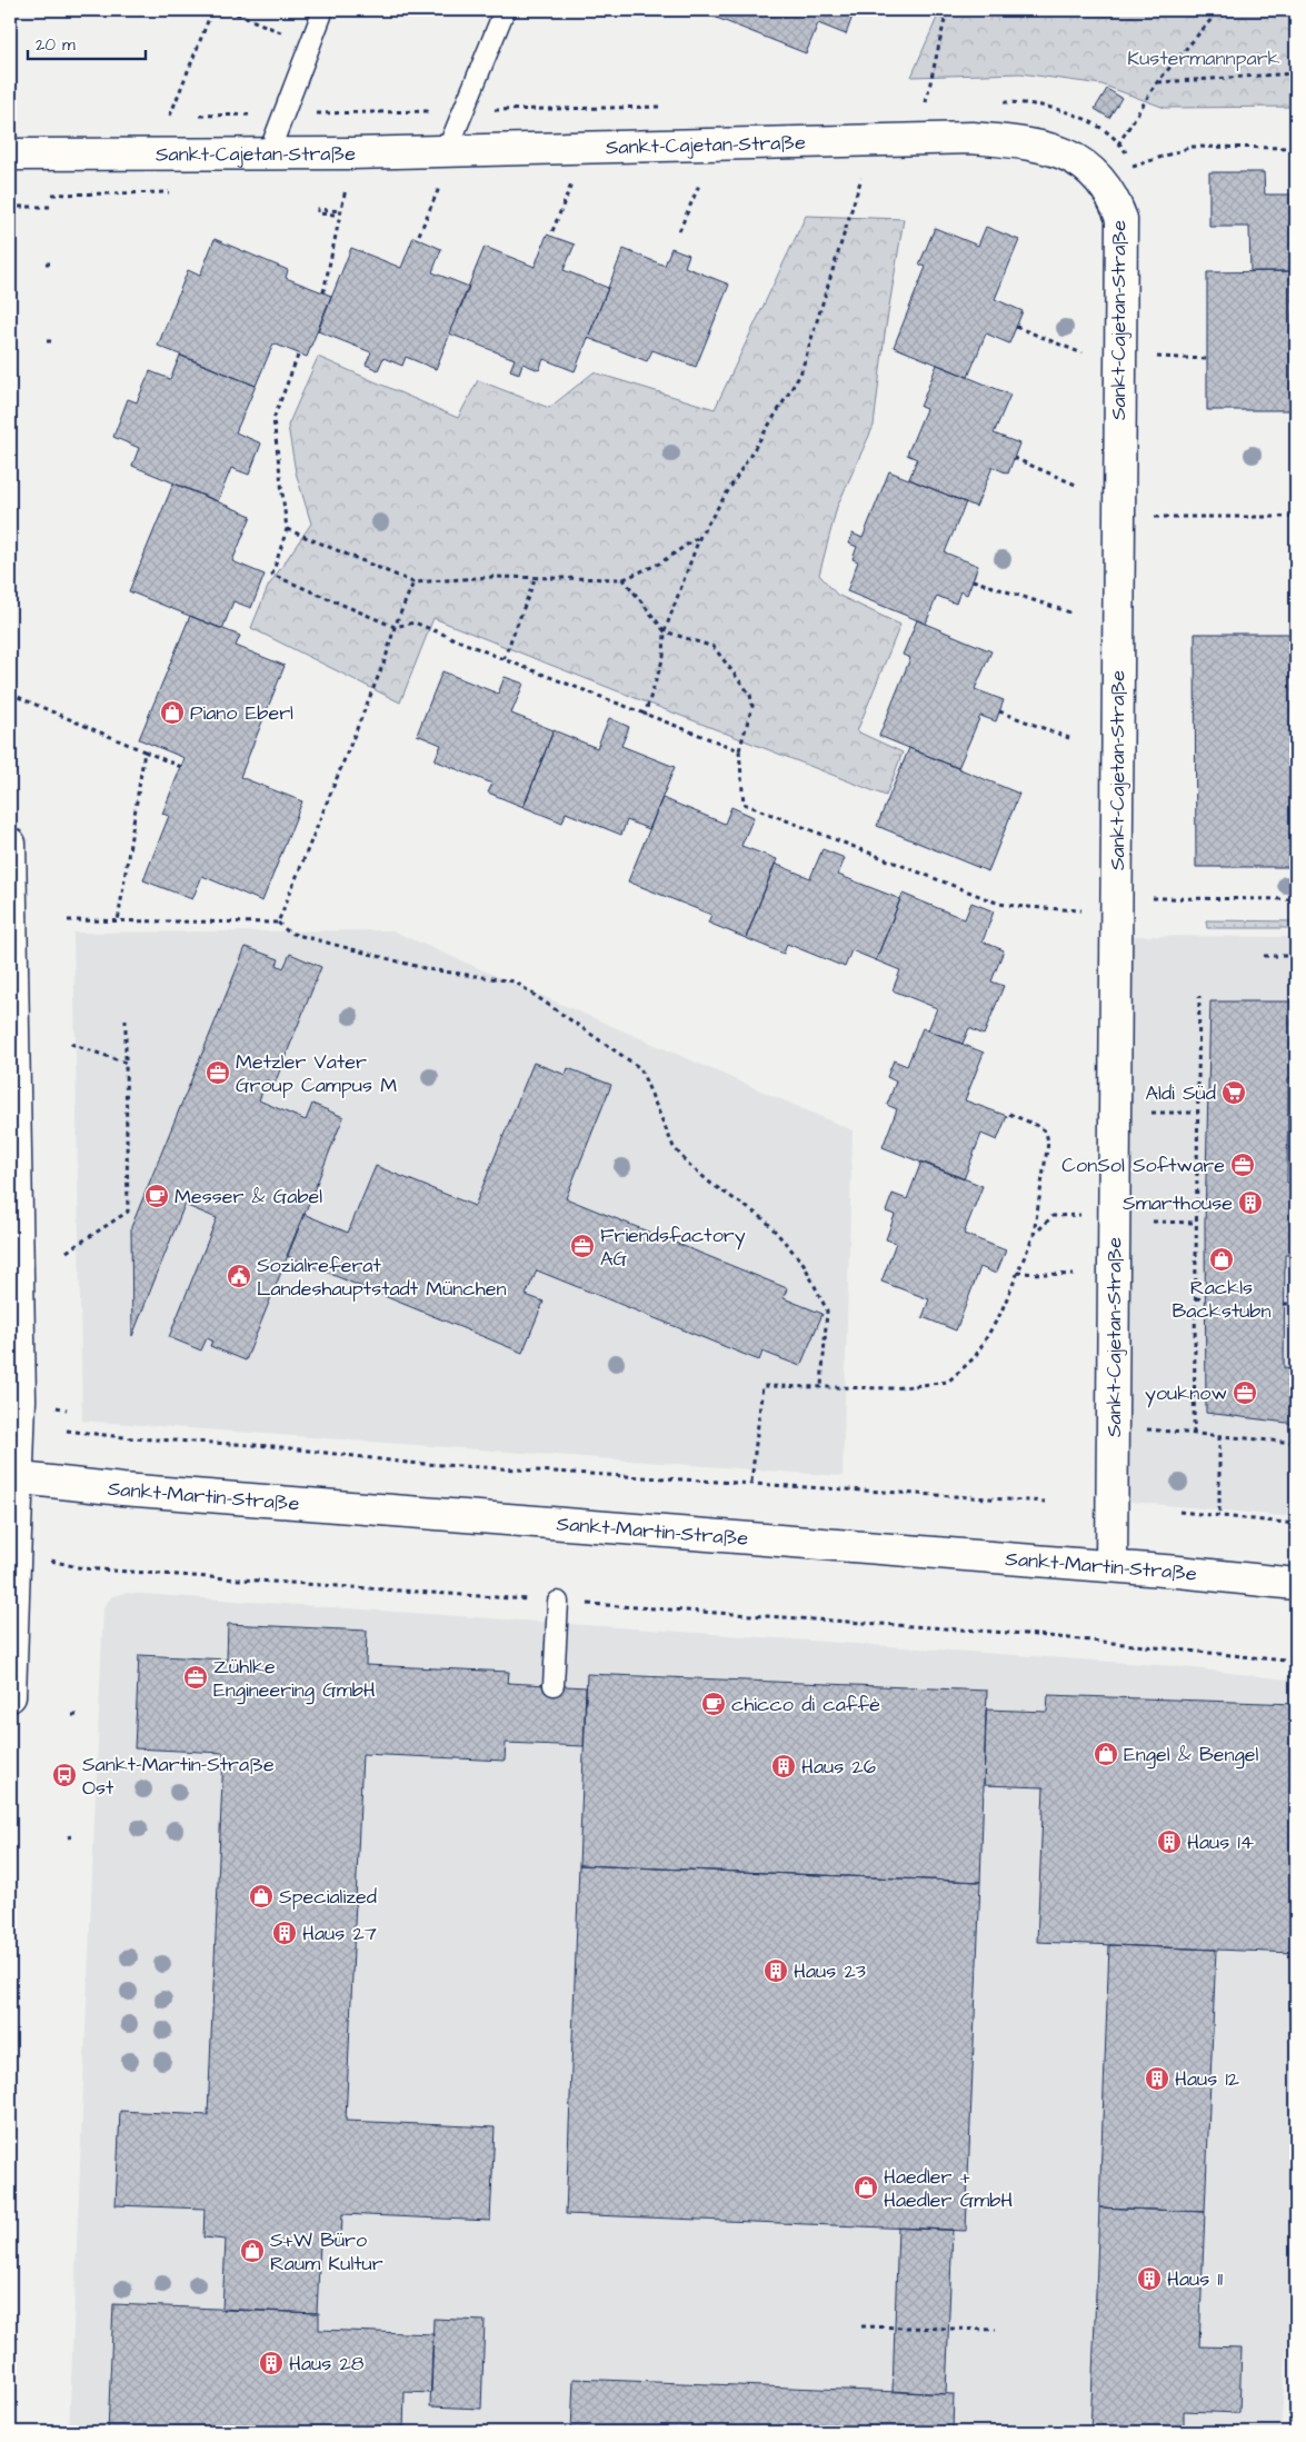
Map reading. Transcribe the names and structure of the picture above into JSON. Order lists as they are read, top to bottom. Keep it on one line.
{"streets":{"street":["Sankt-Cajetan-Straße","Sankt-Martin-Straße"]},"crossings":[["Sankt-Cajetan-Straße","Sankt-Martin-Straße"]],"parks":["Kustermannpark"],"places":{"shop":["Piano Eberl","Rackls Backstubn","Engel & Bengel","Specialized","Haedler + Haedler GmbH","S+W Büro Raum Kultur"],"office":["Metzler Vater Group Campus M","ConSol Software","Friendsfactory AG","youknow","Zühlke Engineering GmbH"],"supermarket":["Aldi Süd"],"cafe":["Messer & Gabel","chicco di caffè"],"building":["Smarthouse","Haus 26","Haus 14","Haus 27","Haus 23","Haus 12","Haus 11","Haus 28"],"public building":["Sozialreferat Landeshauptstadt München"],"bus stop":["Sankt-Martin-Straße Ost"]},"scale_bar":"20 m"}
